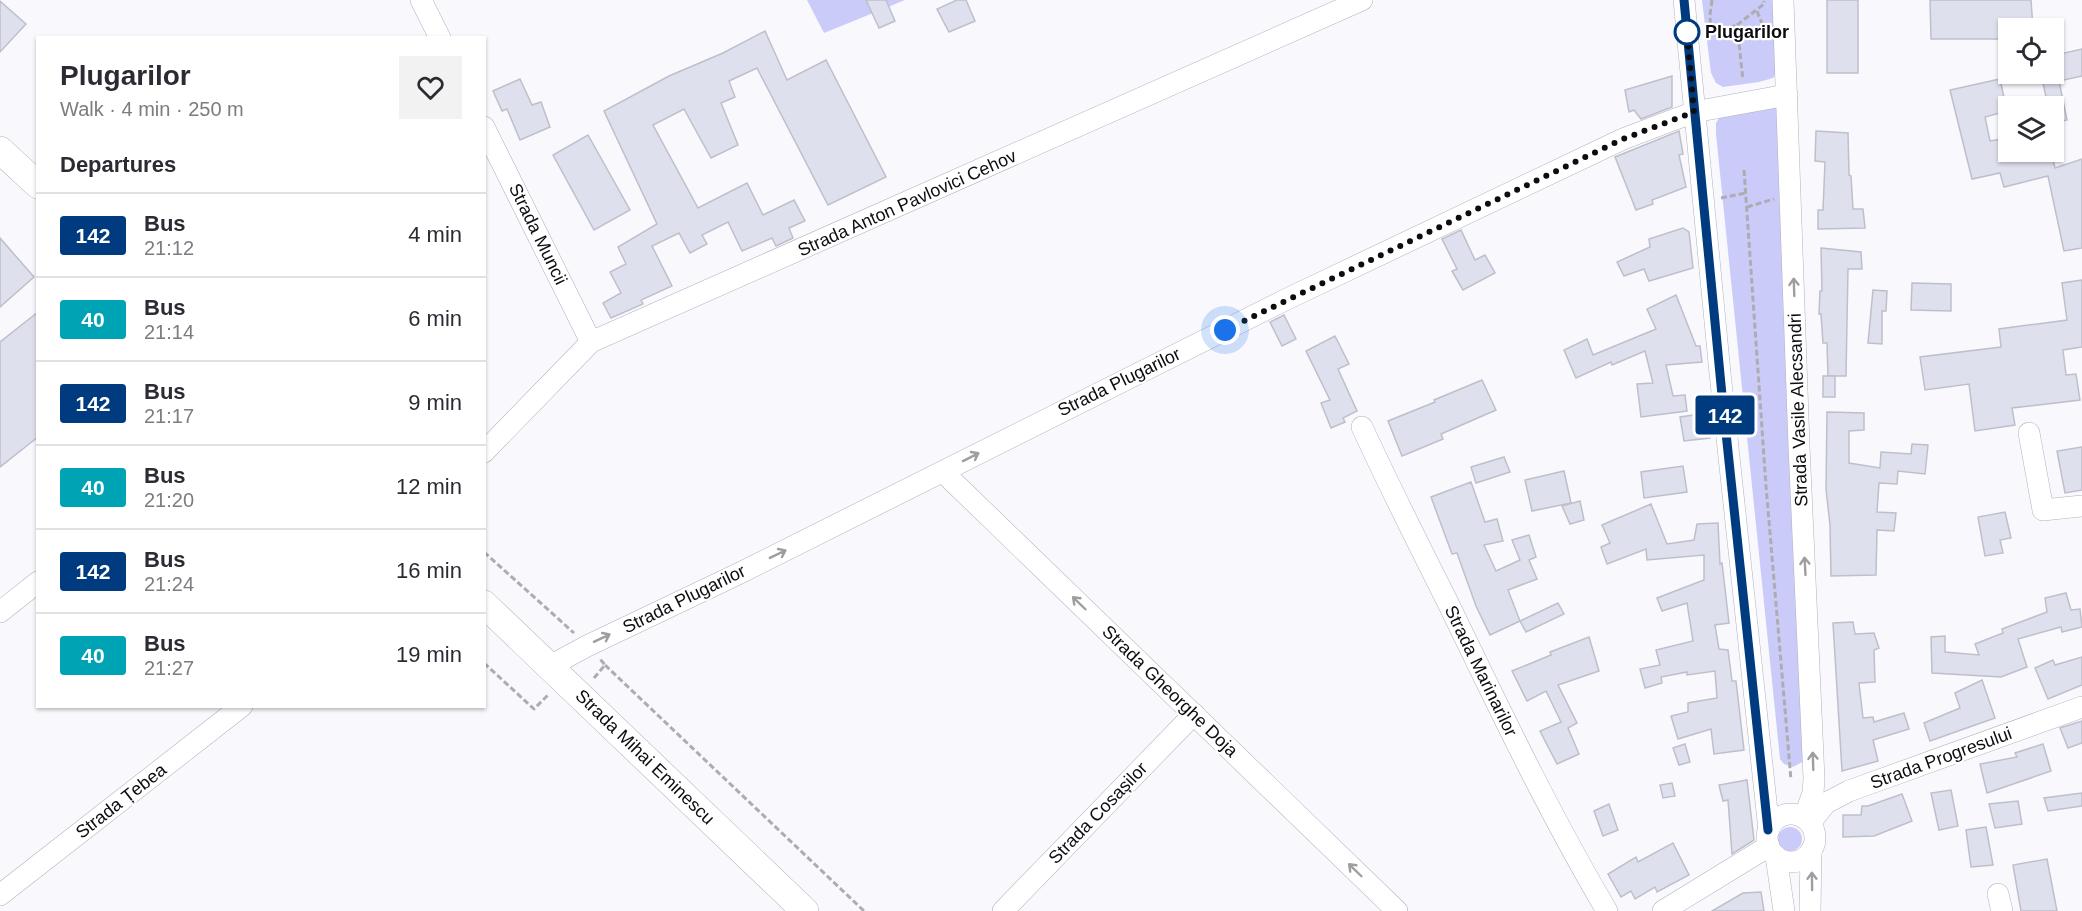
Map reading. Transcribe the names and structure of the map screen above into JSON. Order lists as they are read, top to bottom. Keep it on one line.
{"streets":{"main road":["Strada Mihai Eminescu"],"street":["Strada Anton Pavlovici Cehov","Strada Muncii","Strada Plugarilor","Strada Vasile Alecsandri","Strada Marinarilor","Strada Gheorghe Doja","Strada Progresului","Strada Țebea","Strada Cosașilor"]},"crossings":[["Strada Anton Pavlovici Cehov","Strada Muncii"],["Strada Plugarilor","Strada Vasile Alecsandri"],["Strada Plugarilor","Strada Gheorghe Doja"],["Strada Plugarilor","Strada Mihai Eminescu"],["Strada Vasile Alecsandri","Strada Progresului"],["Strada Gheorghe Doja","Strada Cosașilor"]],"one_way":["Strada Plugarilor","Strada Gheorghe Doja"],"places":["Plugarilor"],"lines":["bus line 142"],"page":{"on_map":"142","heading":[["Plugarilor","Walk · 4 min · 250 m"],"Departures"],"list":[{"mark":"142","name":"Bus","note":"21:12","value":"4 min"},{"mark":"40","name":"Bus","note":"21:14","value":"6 min"},{"mark":"142","name":"Bus","note":"21:17","value":"9 min"},{"mark":"40","name":"Bus","note":"21:20","value":"12 min"},{"mark":"142","name":"Bus","note":"21:24","value":"16 min"},{"mark":"40","name":"Bus","note":"21:27","value":"19 min"}]}}
